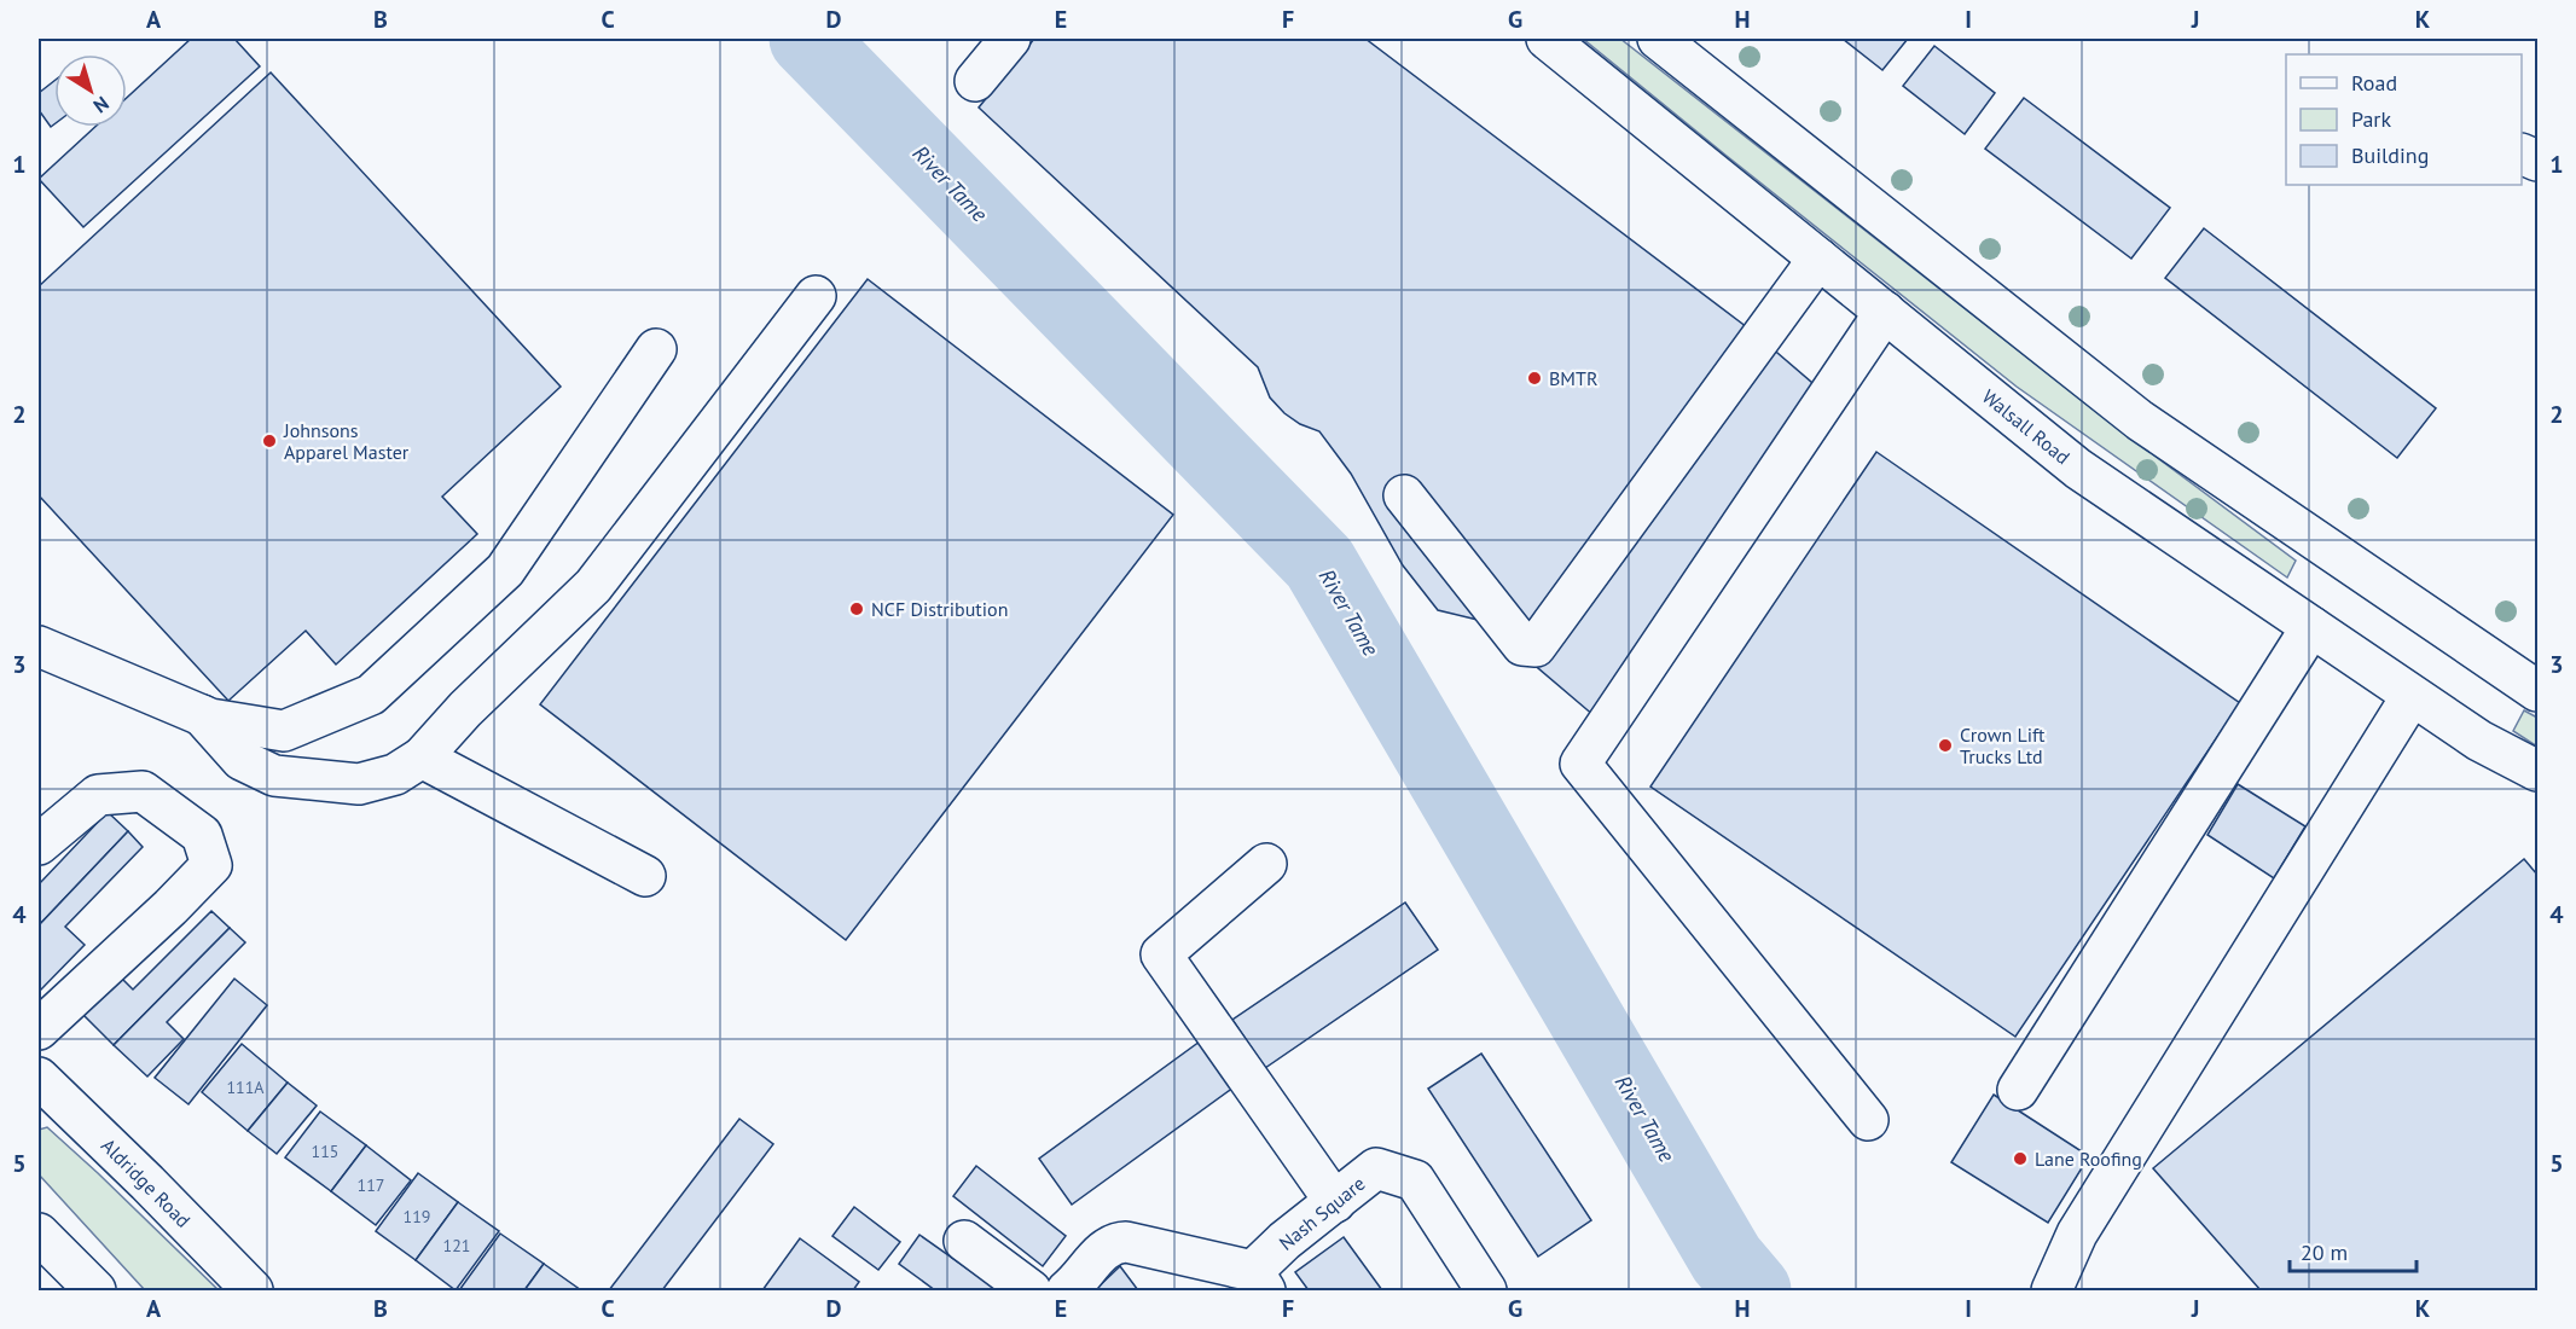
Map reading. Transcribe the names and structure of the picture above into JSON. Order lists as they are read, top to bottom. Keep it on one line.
{"streets":{"main road":["Walsall Road","Aldridge Road","Nash Square"]},"water":["River Tame"],"places":["BMTR","Johnsons Apparel Master","NCF Distribution","Crown Lift Trucks Ltd","Lane Roofing"],"house_numbers":["111A","115","117","119","121"],"legend":["Road","Park","Building"],"scale_bar":"20 m","north":"bottom right","grid":{"columns":["A","B","C","D","E","F","G","H","I","J","K"],"rows":["1","2","3","4","5"]}}
